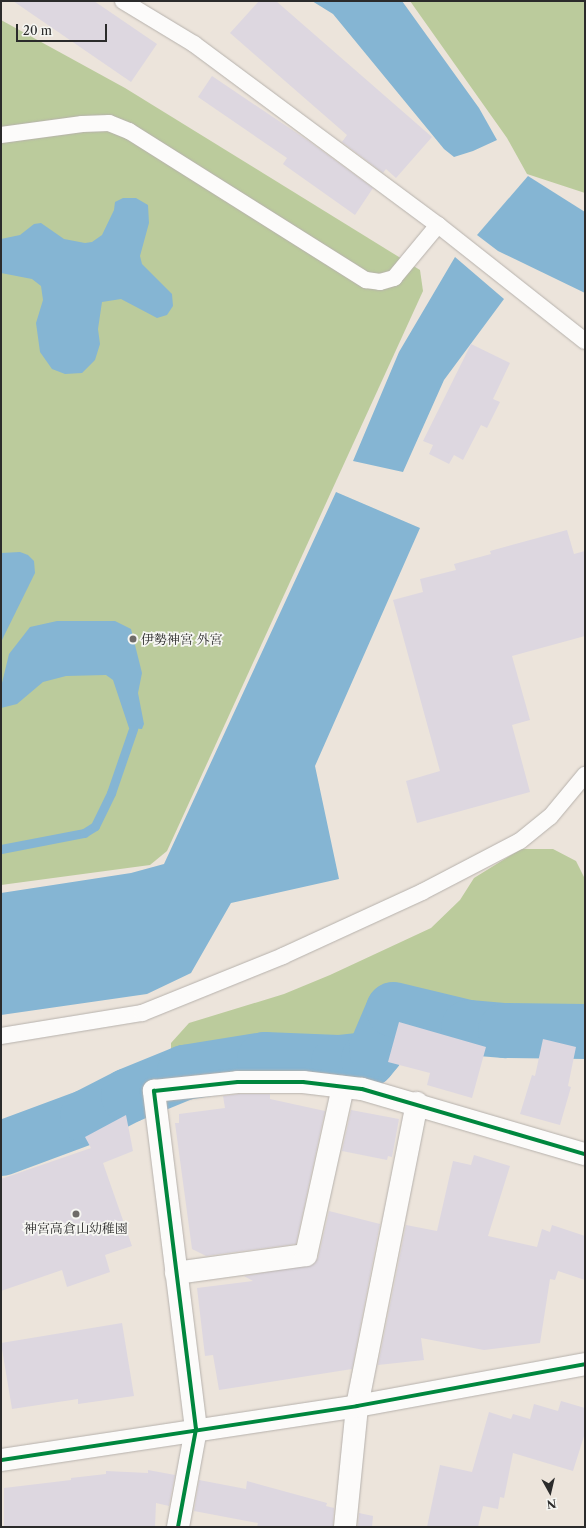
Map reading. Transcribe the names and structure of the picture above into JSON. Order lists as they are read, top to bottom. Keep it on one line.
{"places":["伊勢神宮 外宮","神宮高倉山幼稚園"],"scale_bar":"20 m","north":"bottom"}
